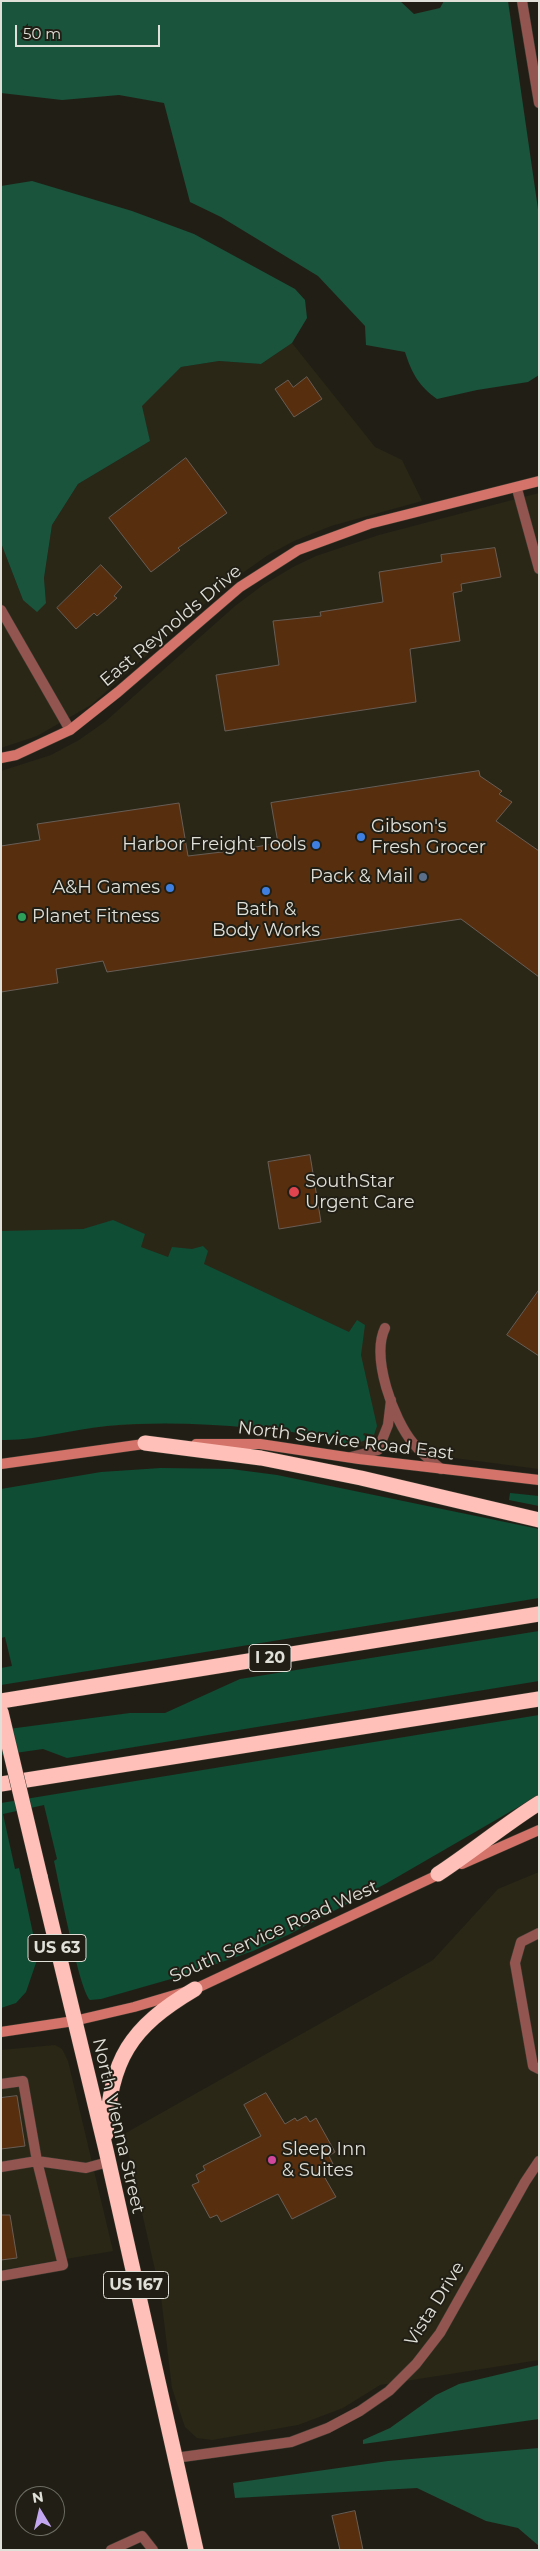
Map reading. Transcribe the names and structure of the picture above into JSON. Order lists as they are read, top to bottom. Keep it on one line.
{"streets":{"highway":["I 20","US 63","North Vienna Street","US 167"],"main road":["East Reynolds Drive","North Service Road East","South Service Road West"],"street":["Vista Drive"]},"crossings":[["South Service Road West","North Vienna Street"],["North Vienna Street","Vista Drive"]],"places":["Gibson's Fresh Grocer","Harbor Freight Tools","Pack & Mail","A&H Games","Bath & Body Works","Planet Fitness","SouthStar Urgent Care","Sleep Inn & Suites"],"scale_bar":"50 m","north":"top"}
